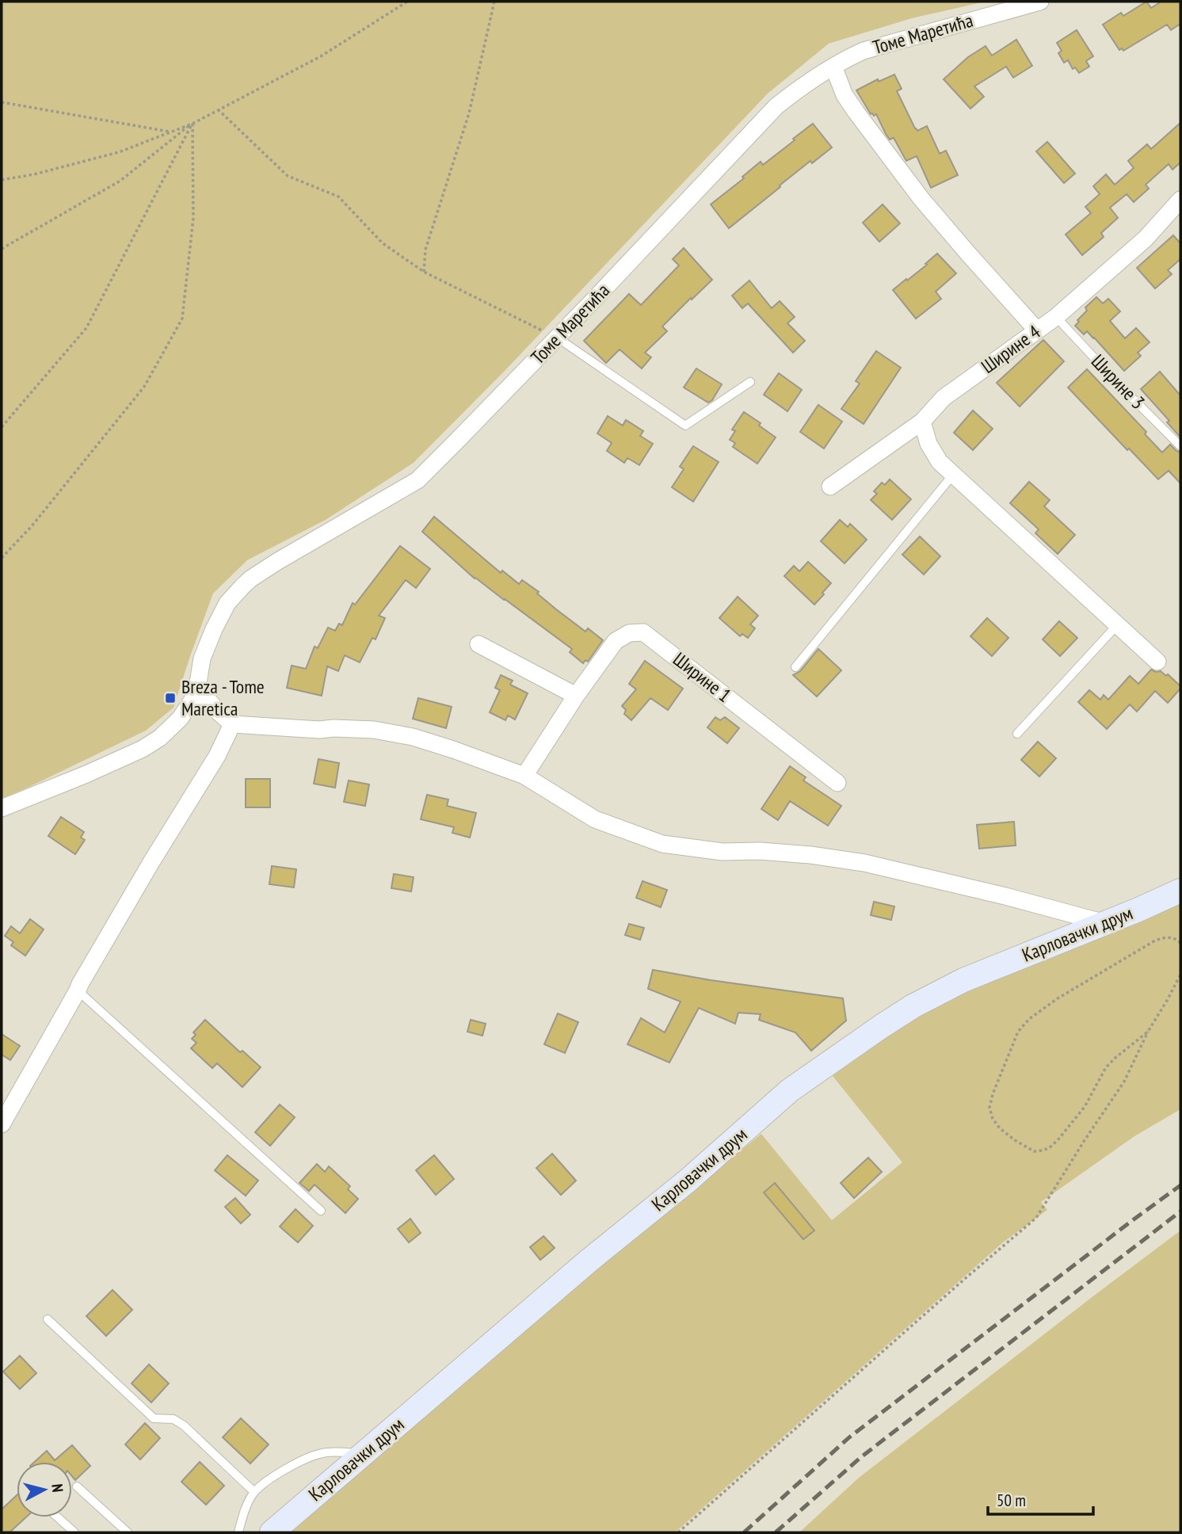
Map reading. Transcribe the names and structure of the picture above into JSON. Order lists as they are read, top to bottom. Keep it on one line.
{"streets":{"main road":["Карловачки друм"],"street":["Томе Маретића","Ширине 4","Ширине 1"],"lane":["Ширине 3"]},"crossings":[["Ширине 4","Ширине 3"]],"places":{"transit":["Breza - Tome Maretica"]},"scale_bar":"50 m","north":"right"}
